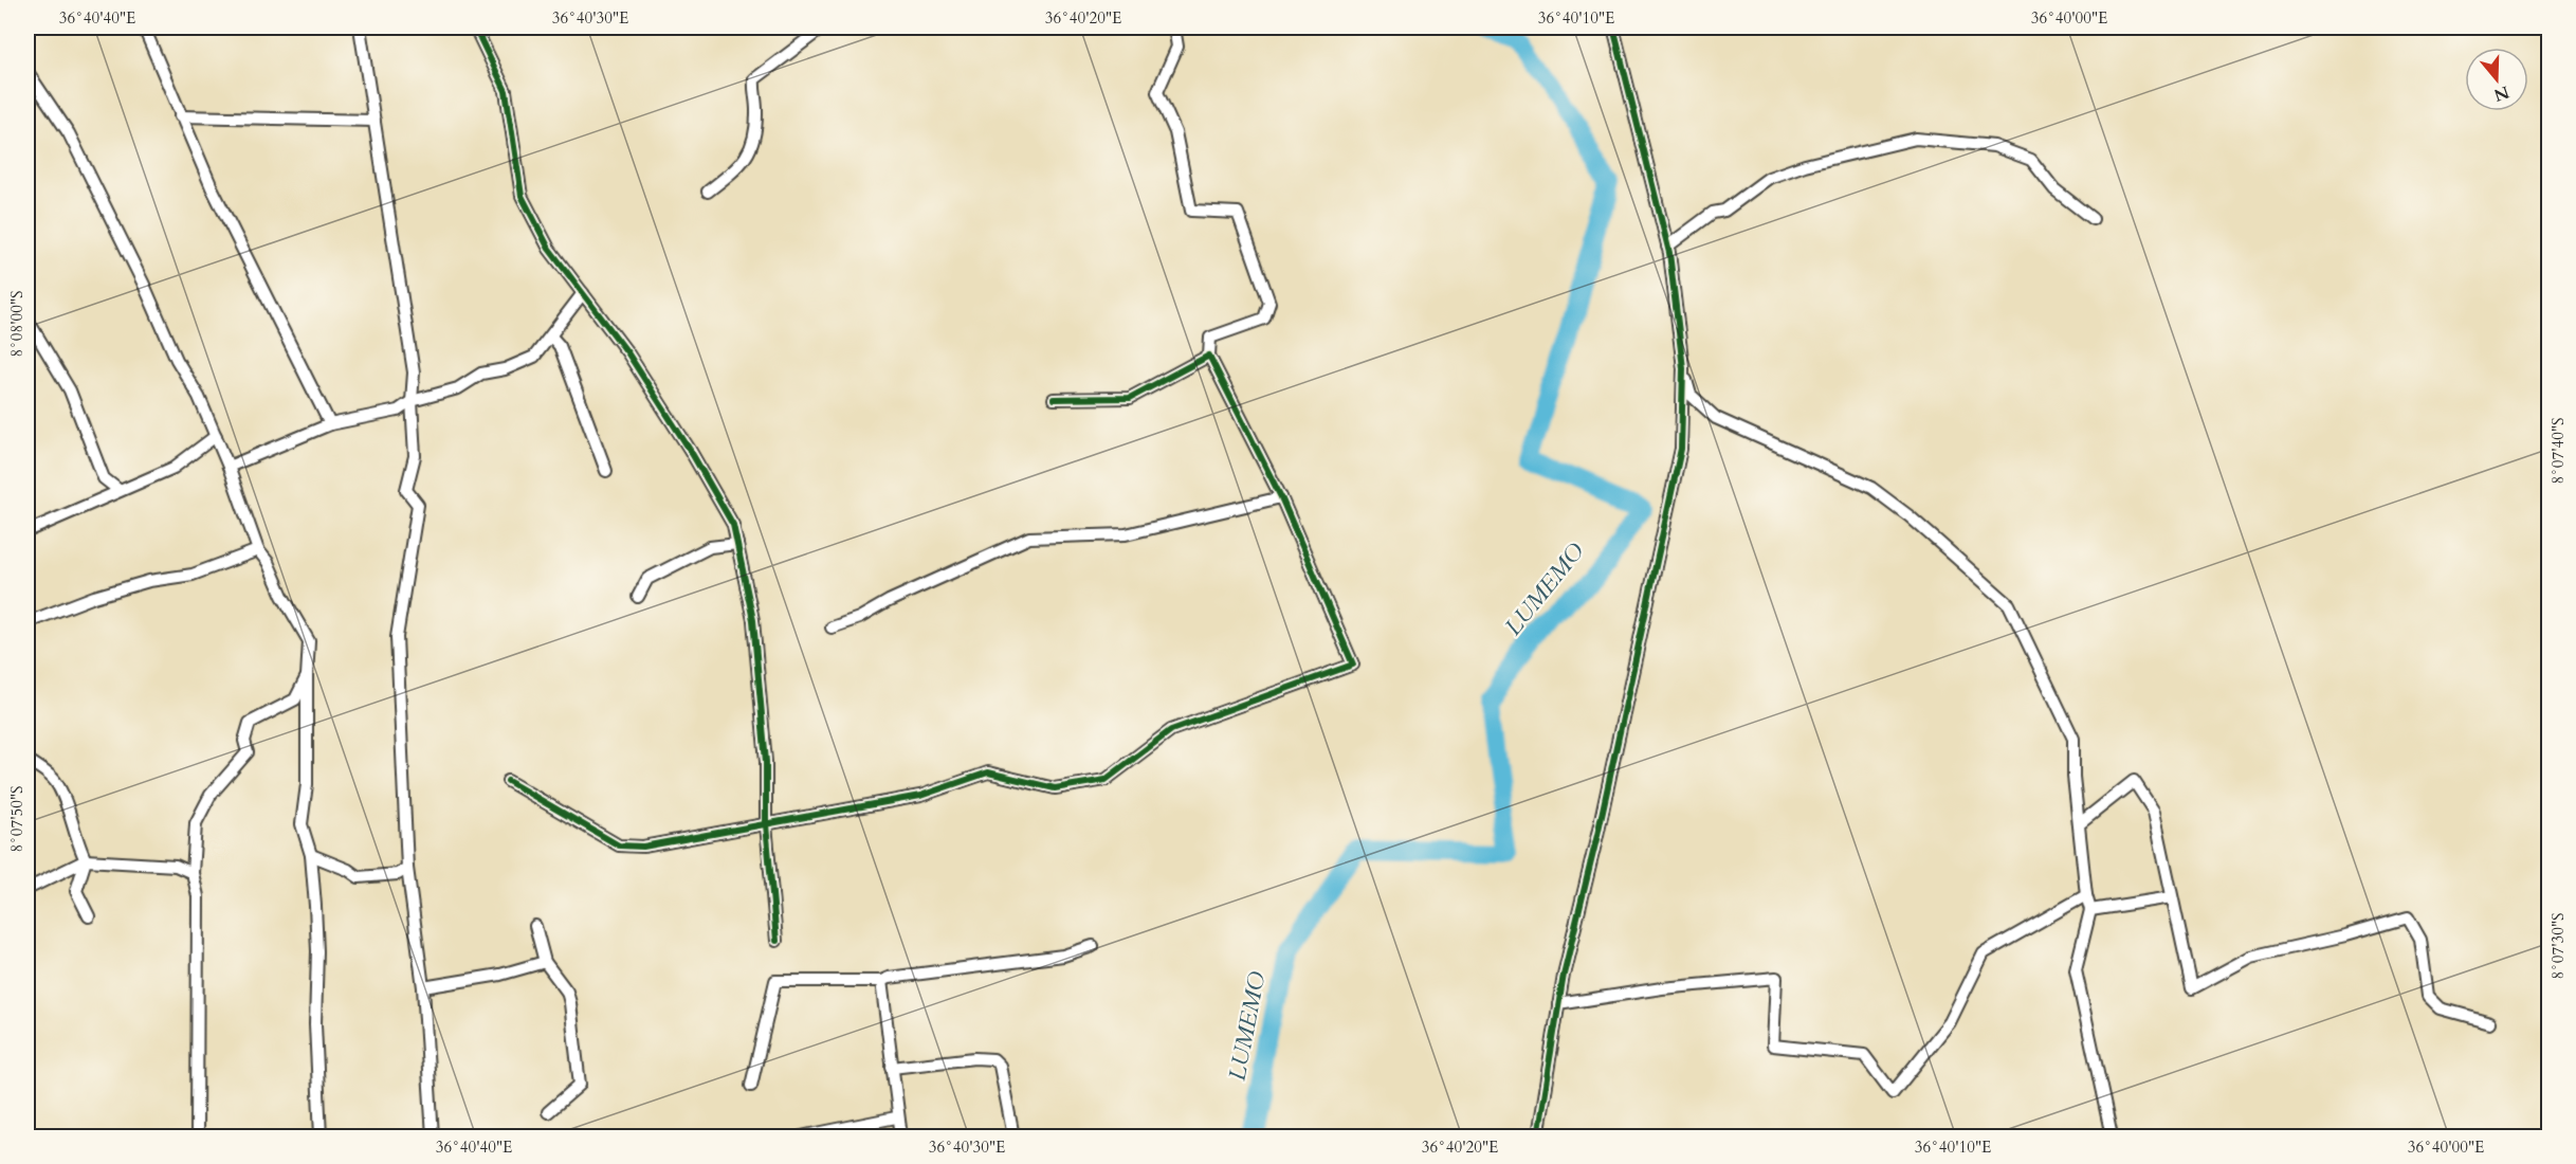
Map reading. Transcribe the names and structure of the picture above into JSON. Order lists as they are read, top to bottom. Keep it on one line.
{"water":["LUMEMO"],"north":"bottom","coordinates":["36°40'40\"E","36°40'30\"E","36°40'20\"E","36°40'10\"E","36°40'00\"E","8°08'00\"S","8°07'40\"S","8°07'50\"S","8°07'30\"S"]}
